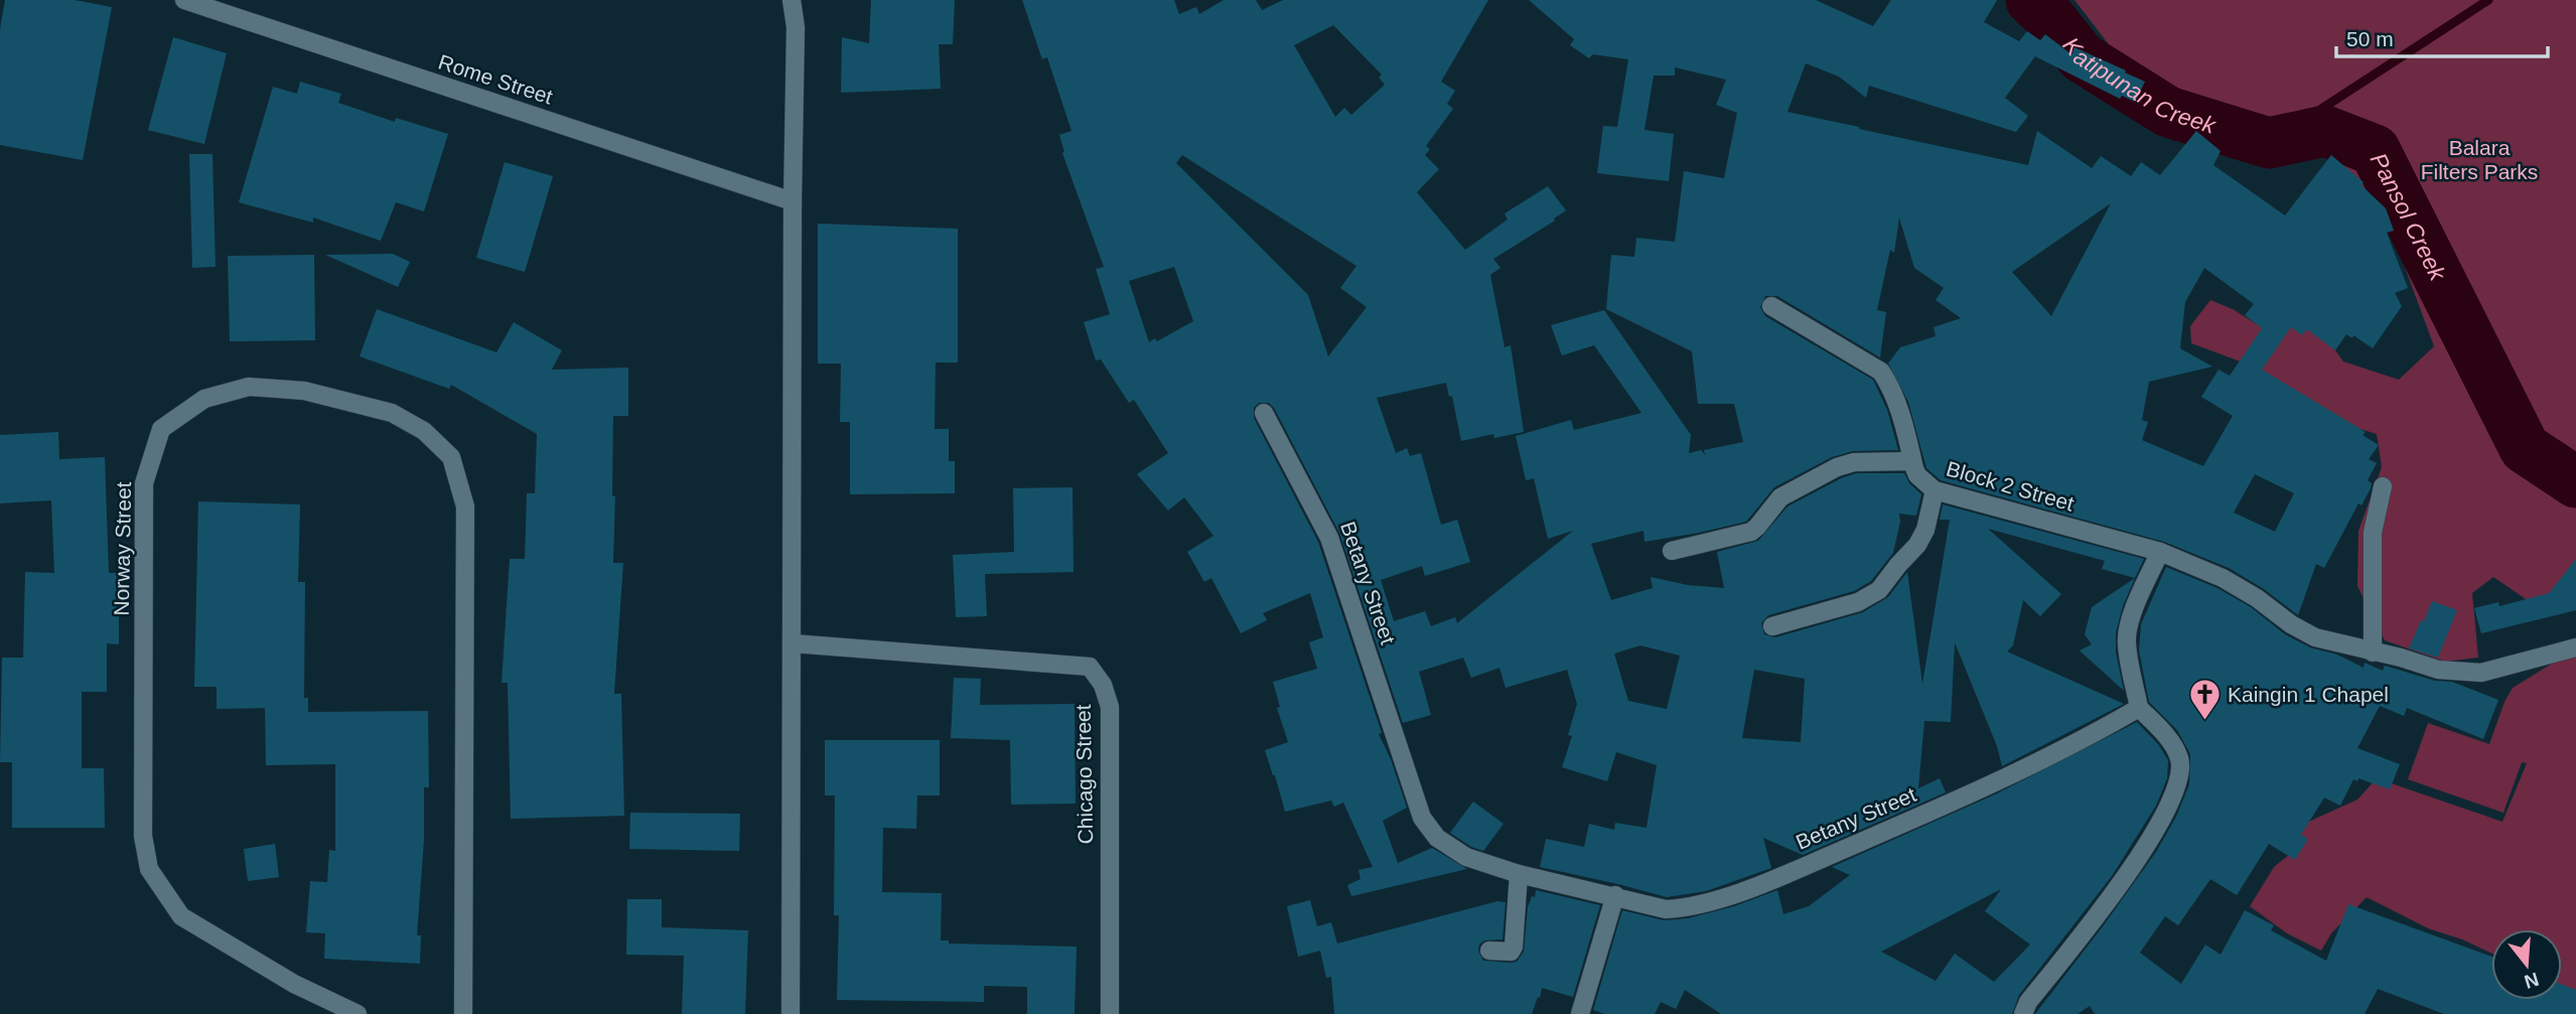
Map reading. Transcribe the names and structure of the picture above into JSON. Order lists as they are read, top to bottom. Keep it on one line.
{"streets":{"street":["Rome Street","Block 2 Street","Norway Street","Betany Street","Chicago Street"]},"water":["Katipunan Creek","Pansol Creek"],"parks":["Balara Filters Parks"],"places":{"church":["Kaingin 1 Chapel"]},"scale_bar":"50 m","north":"bottom"}
